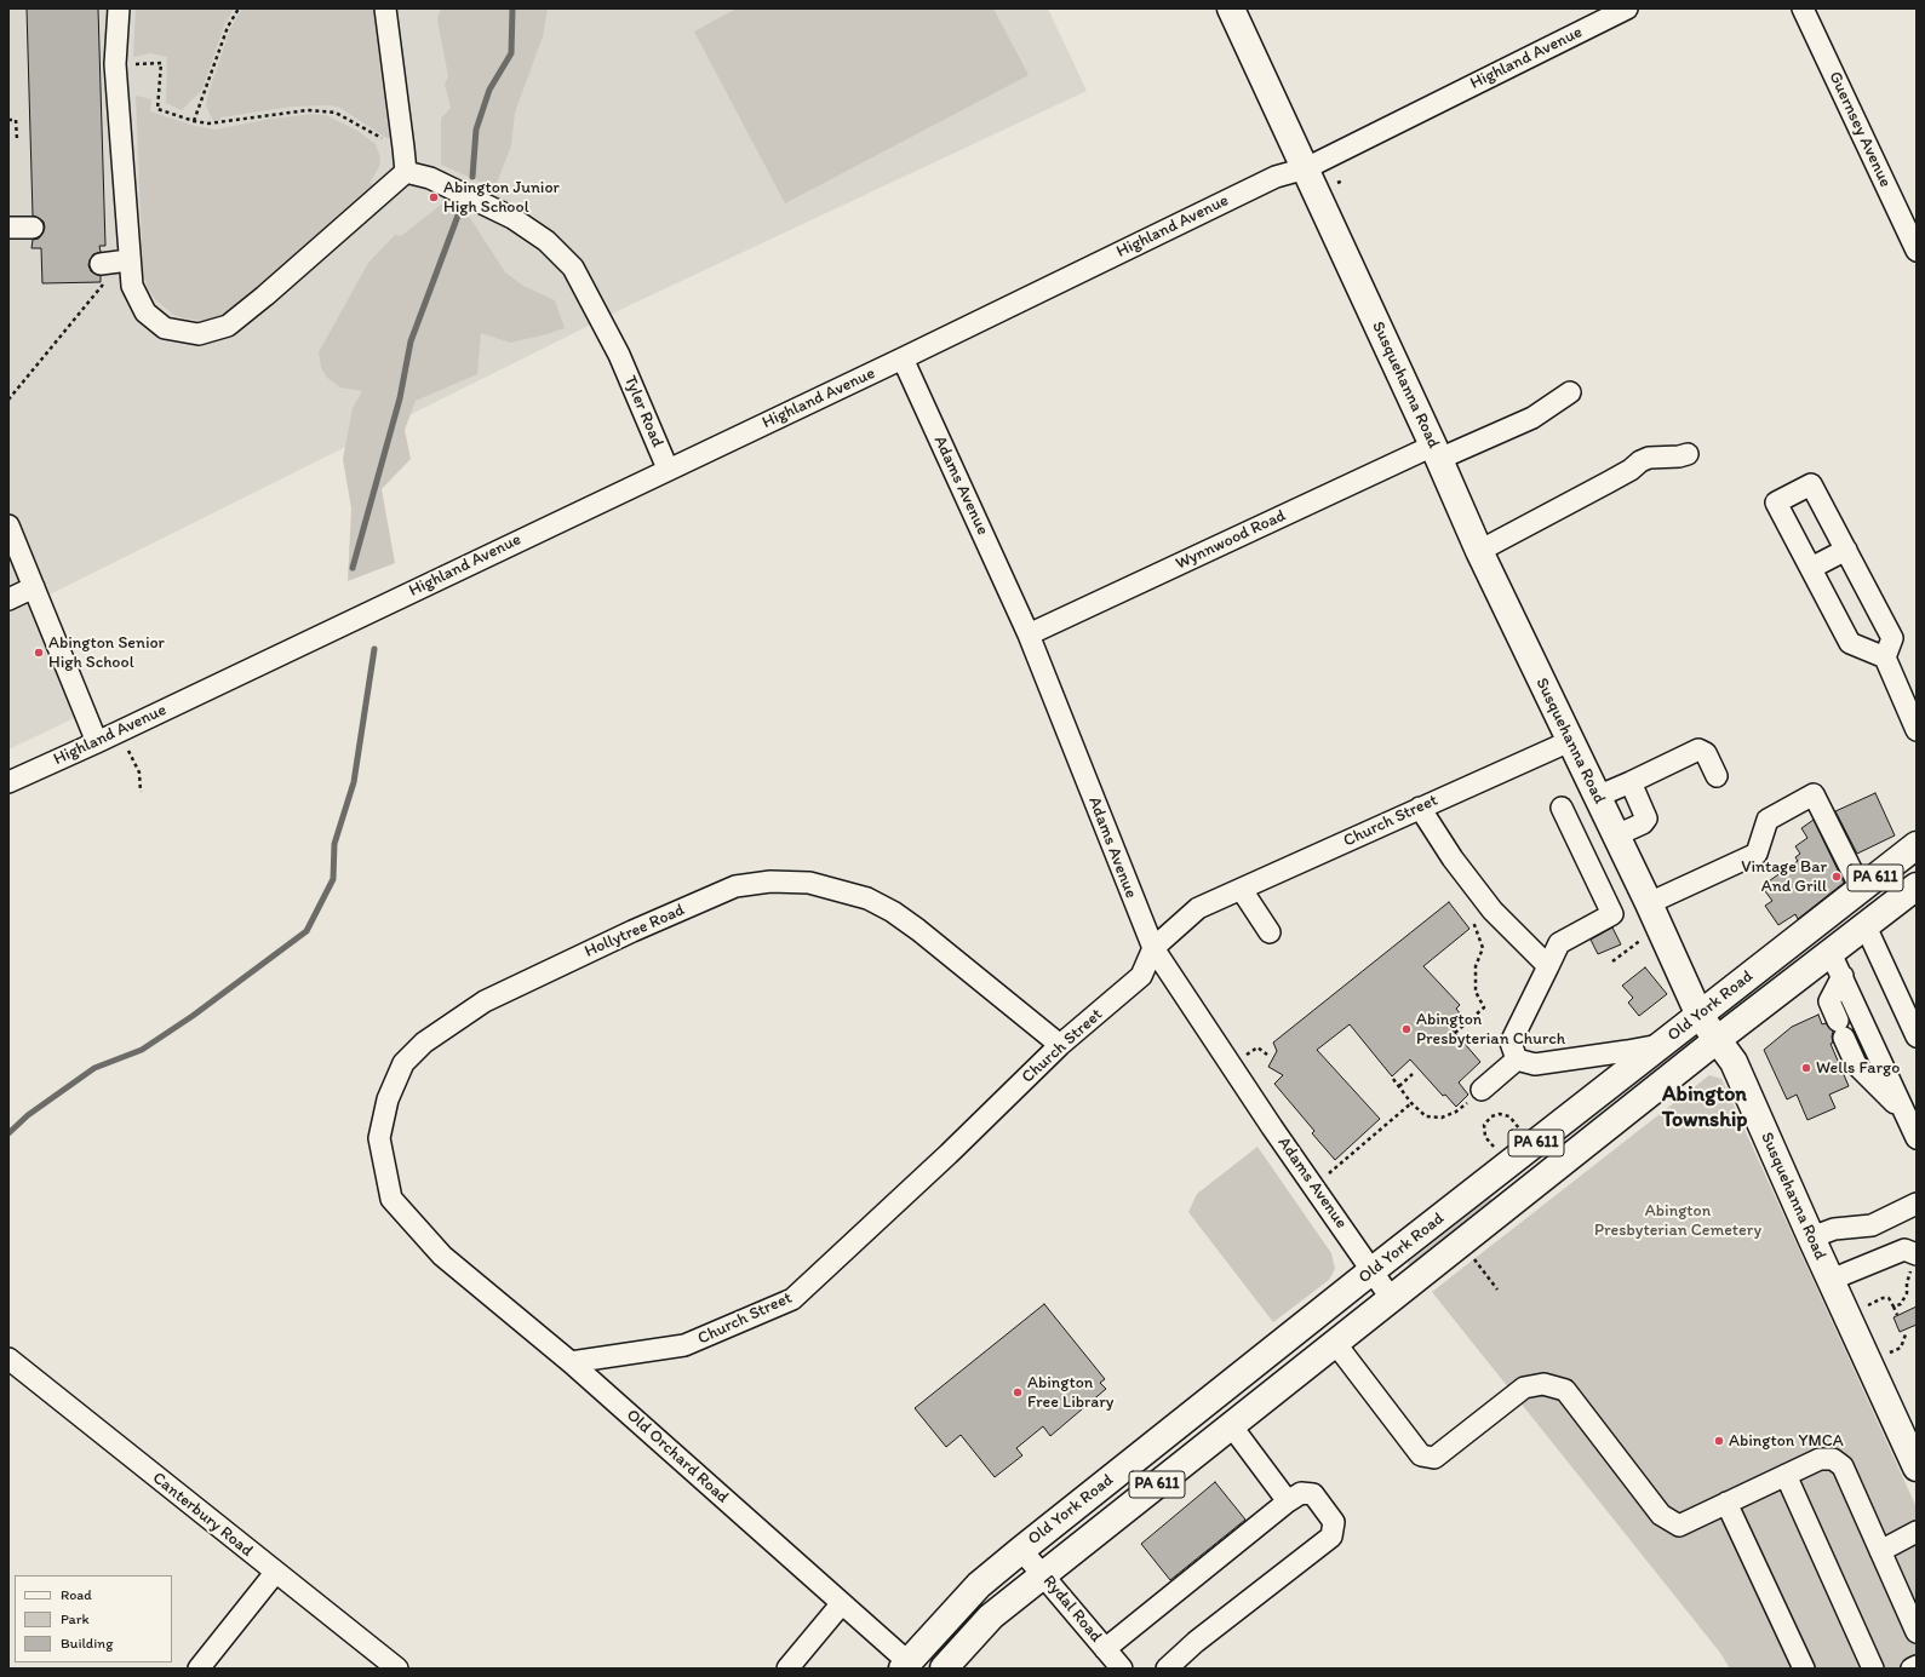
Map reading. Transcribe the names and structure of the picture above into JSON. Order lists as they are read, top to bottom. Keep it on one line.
{"streets":{"main road":["Susquehanna Road","PA 611","Old York Road"],"street":["Highland Avenue","Guernsey Avenue","Tyler Road","Adams Avenue","Wynnwood Road","Church Street","Hollytree Road","Old Orchard Road","Canterbury Road","Rydal Road"]},"crossings":[["Highland Avenue","Susquehanna Road"],["Highland Avenue","Tyler Road"],["Highland Avenue","Adams Avenue"],["Susquehanna Road","Wynnwood Road"],["Susquehanna Road","Church Street"],["Susquehanna Road","Old York Road"],["Adams Avenue","Wynnwood Road"],["Adams Avenue","Church Street"],["Adams Avenue","Old York Road"],["Church Street","Hollytree Road"],["Church Street","Old Orchard Road"],["Hollytree Road","Old Orchard Road"],["Old York Road","Old Orchard Road"],["Old York Road","Rydal Road"]],"districts":["Abington Township"],"parks":["Abington Presbyterian Cemetery"],"places":["Abington Junior High School","Abington Senior High School","Vintage Bar And Grill","Abington Presbyterian Church","Wells Fargo","Abington Free Library","Abington YMCA"],"legend":["Road","Park","Building"]}
